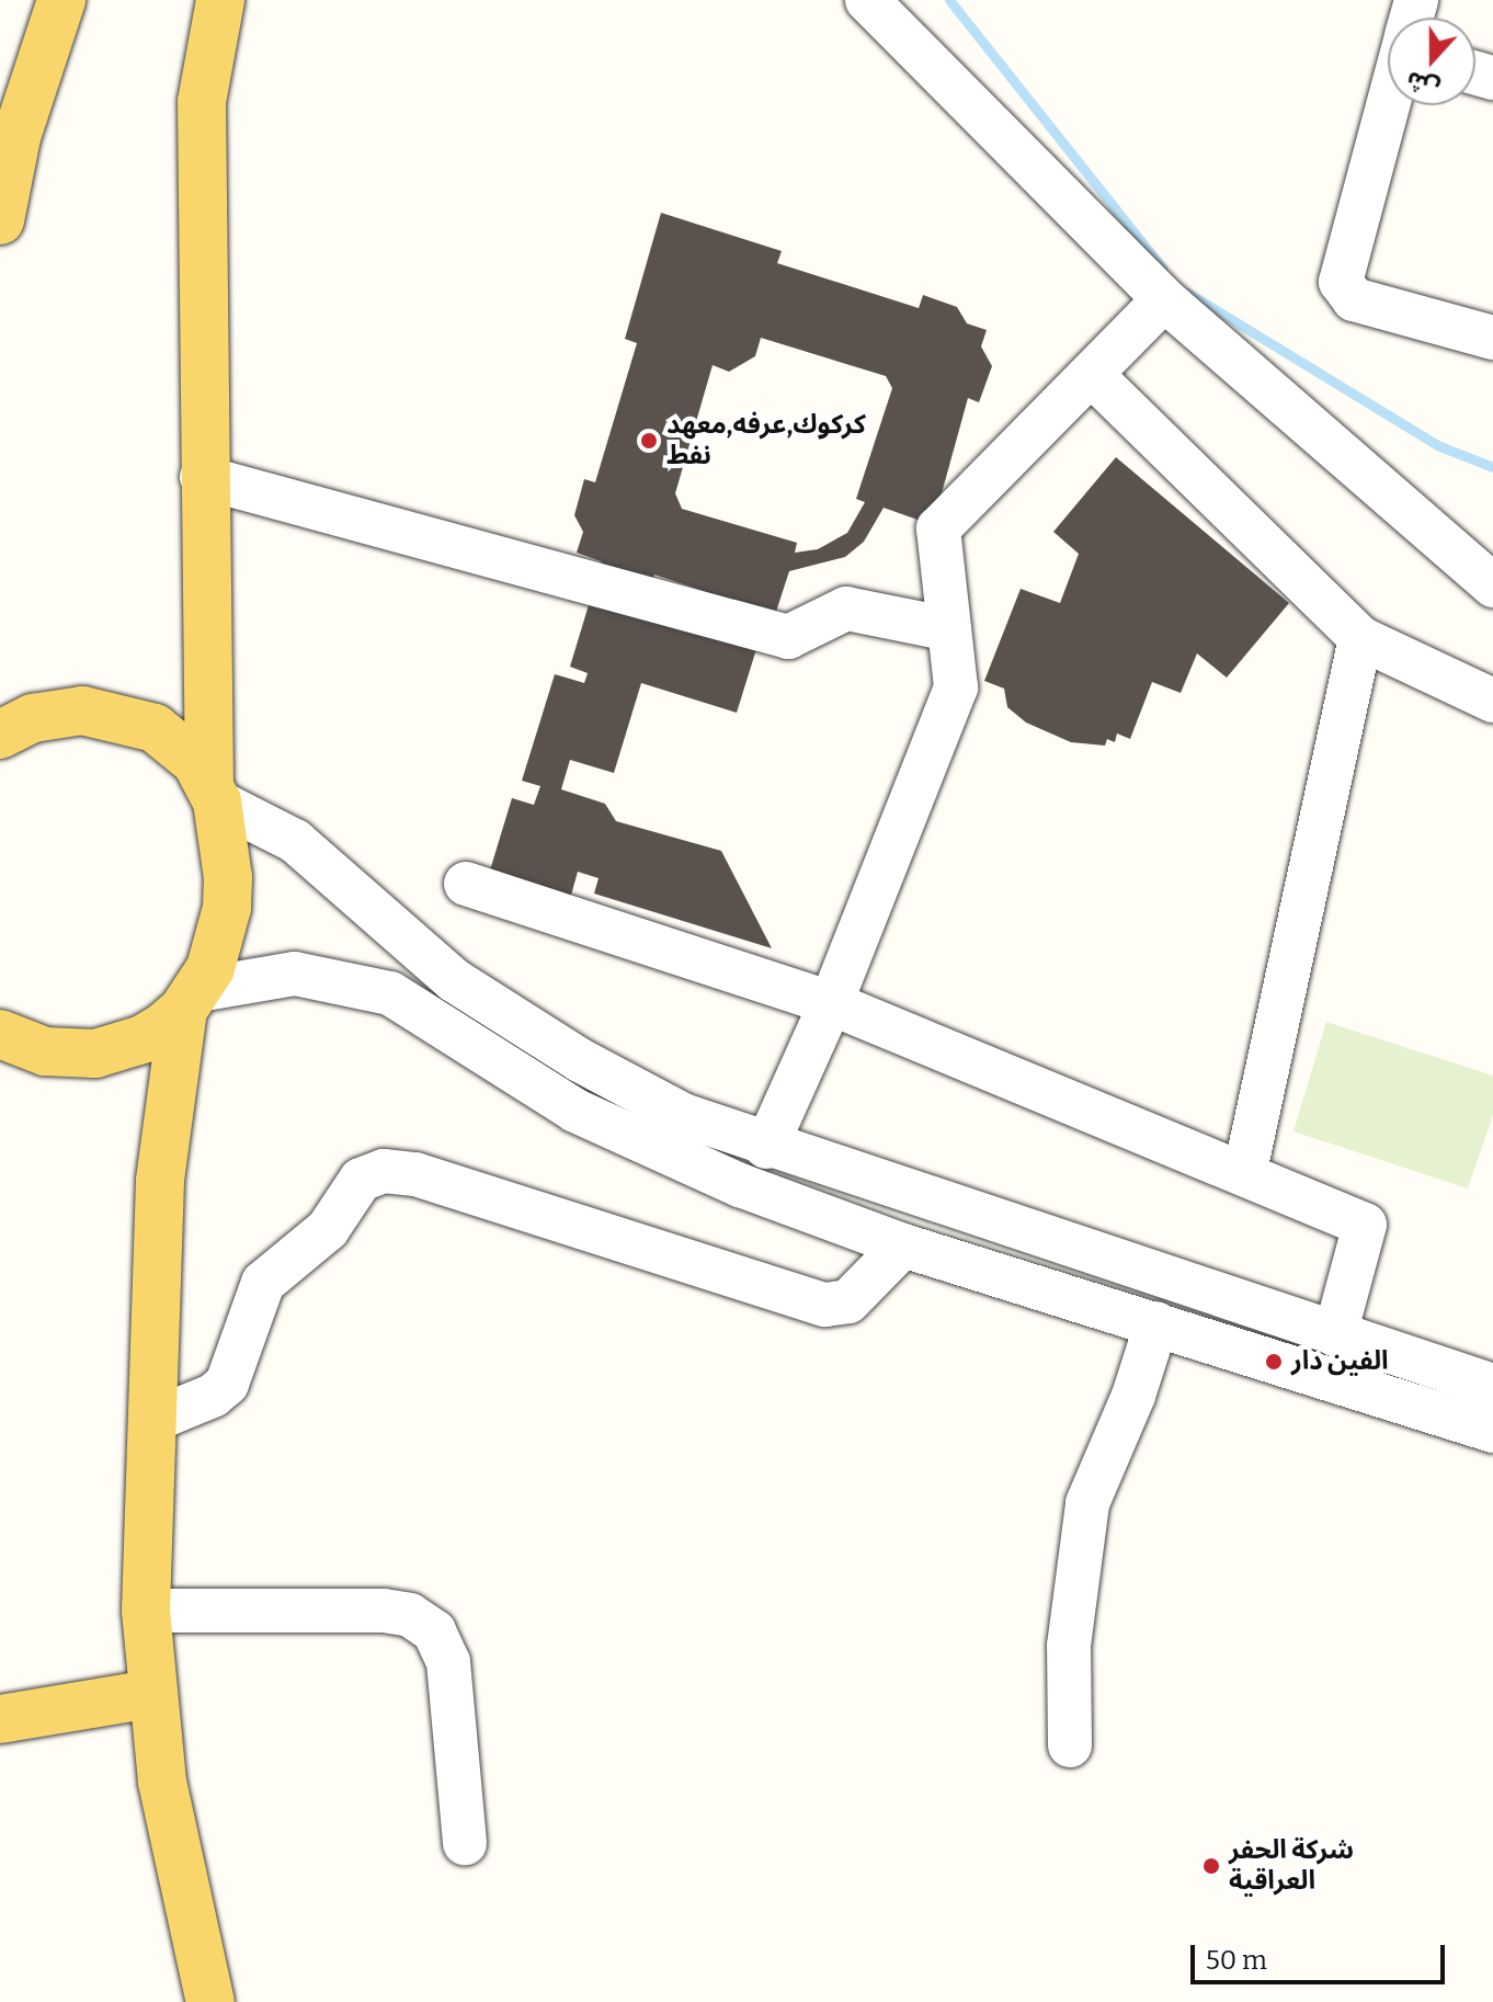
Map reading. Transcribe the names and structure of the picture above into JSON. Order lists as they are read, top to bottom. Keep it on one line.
{"places":["كركوك,عرفه,معهد نفط","الفين دار","شركة الحفر العراقية"],"scale_bar":"50 m","north":"bottom"}
